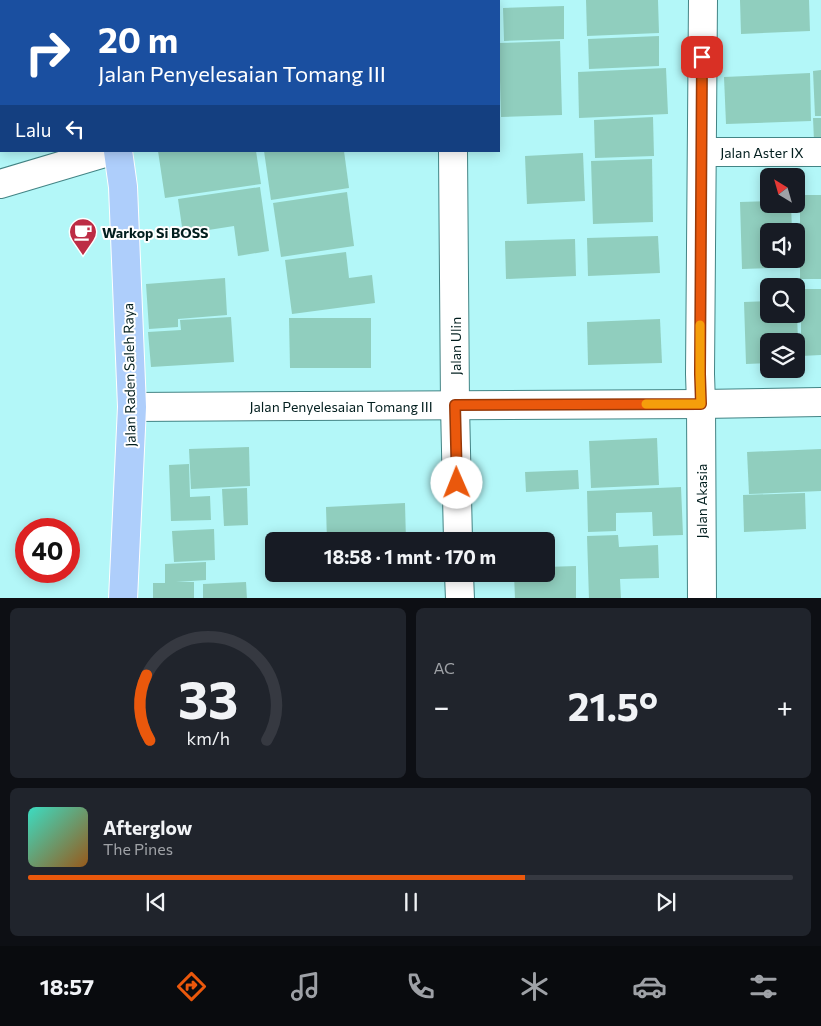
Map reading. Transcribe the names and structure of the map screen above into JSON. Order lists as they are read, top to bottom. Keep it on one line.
{"streets":{"main road":["Jalan Raden Saleh Raya"],"street":["Jalan Aster IX","Jalan Ulin","Jalan Penyelesaian Tomang III","Jalan Akasia"]},"crossings":[["Jalan Aster IX","Jalan Akasia"],["Jalan Ulin","Jalan Penyelesaian Tomang III"],["Jalan Raden Saleh Raya","Jalan Penyelesaian Tomang III"],["Jalan Penyelesaian Tomang III","Jalan Akasia"]],"places":{"cafe":["Warkop Si BOSS"]},"north":"top left","page":{"turn":["20 m","Jalan Penyelesaian Tomang III"],"then":"Lalu","limit":"40","trip":"18:58 · 1 mnt · 170 m","tile":"AC","heat":["−","21.5°","+"],"song":["Afterglow","The Pines"],"tabs":"18:57","gauge":["33","km/h"]}}
